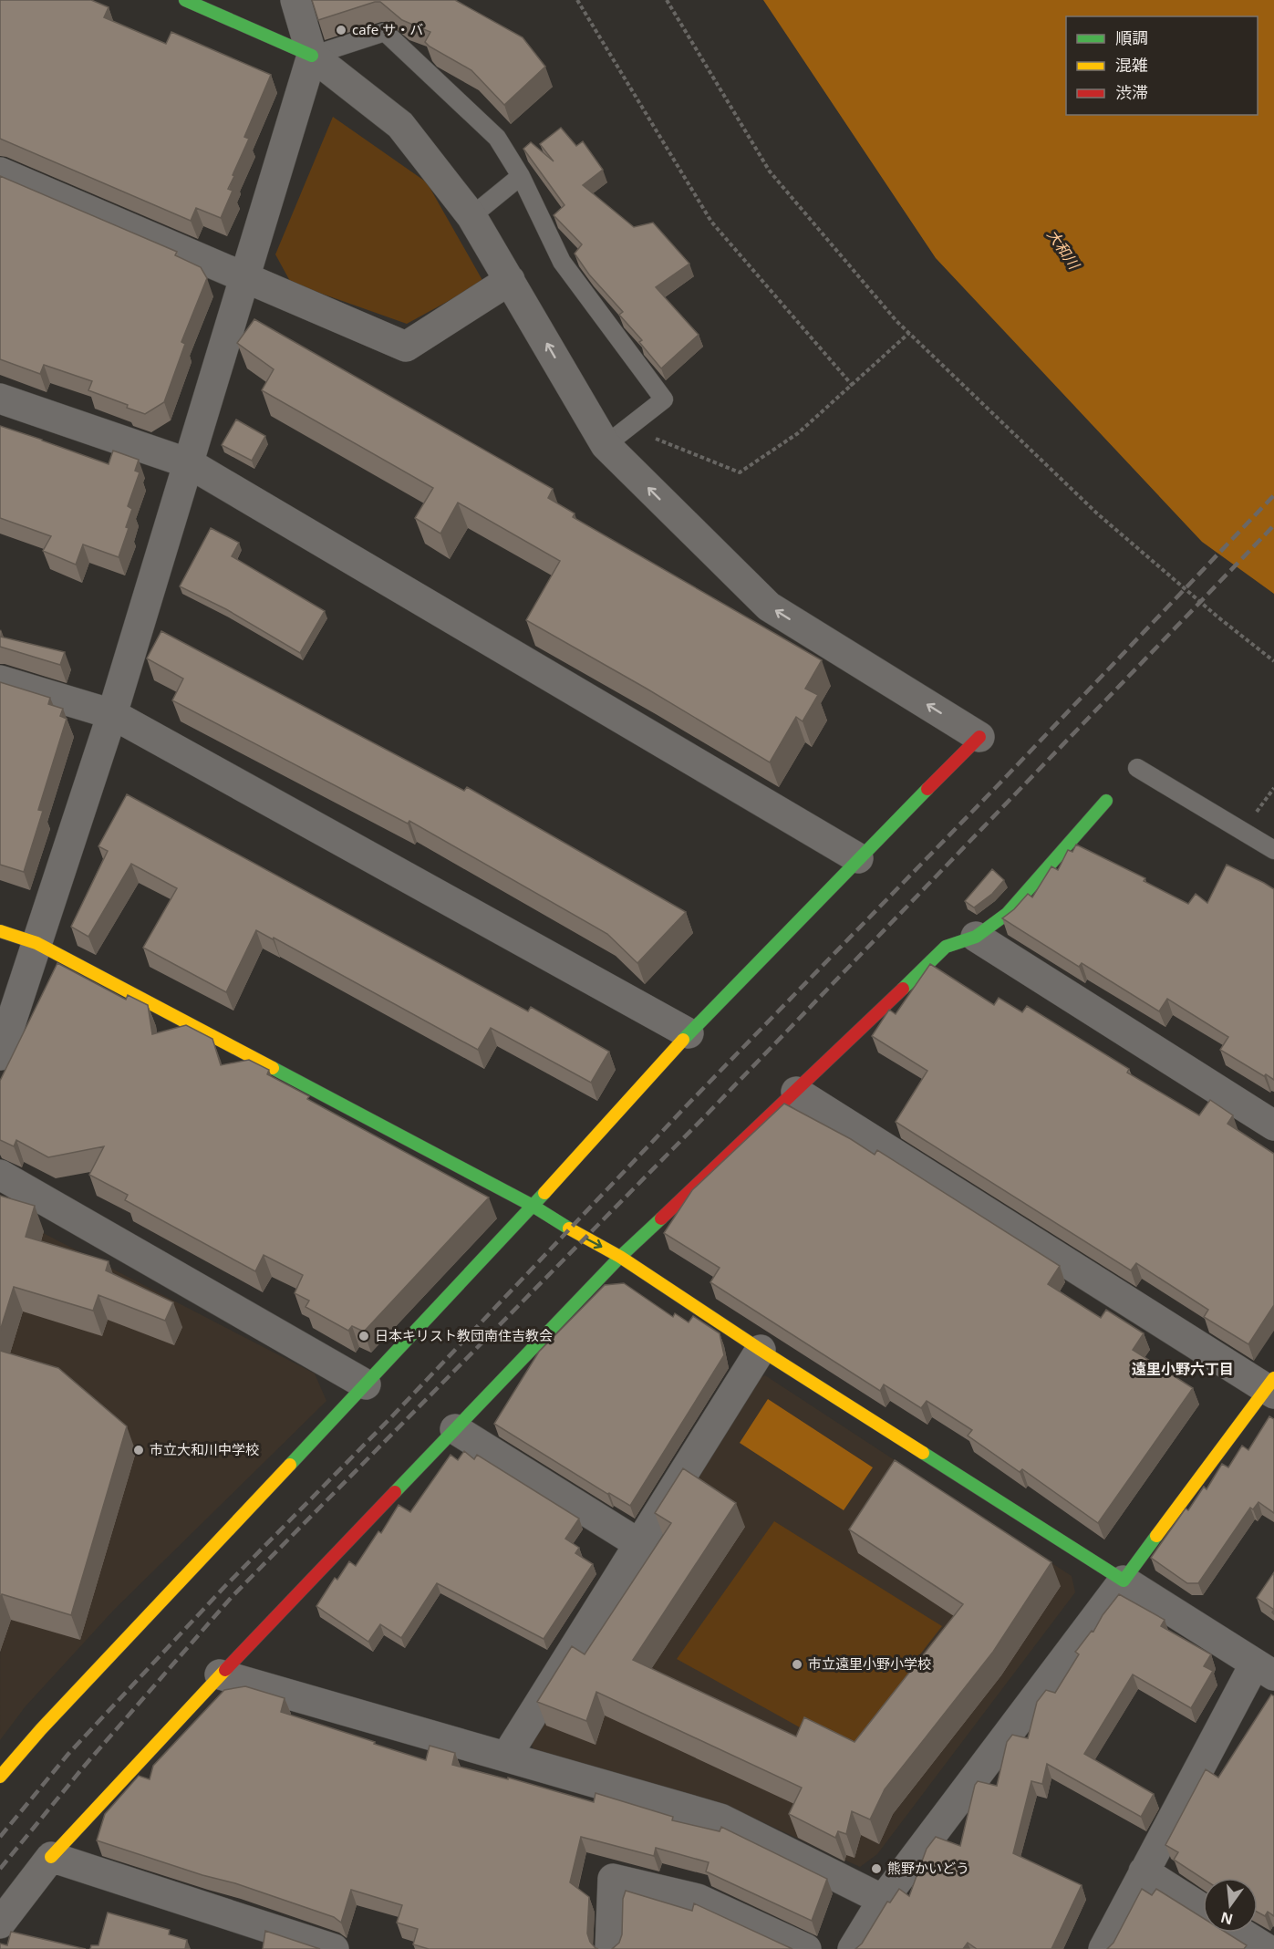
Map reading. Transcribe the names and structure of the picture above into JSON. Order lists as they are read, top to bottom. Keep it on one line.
{"districts":["遠里小野六丁目"],"water":["大和川"],"places":["cafe サ・バ","日本キリスト教団南住吉教会","市立大和川中学校","市立遠里小野小学校","熊野かいどう"],"legend":["順調","混雑","渋滞"],"north":"bottom"}
